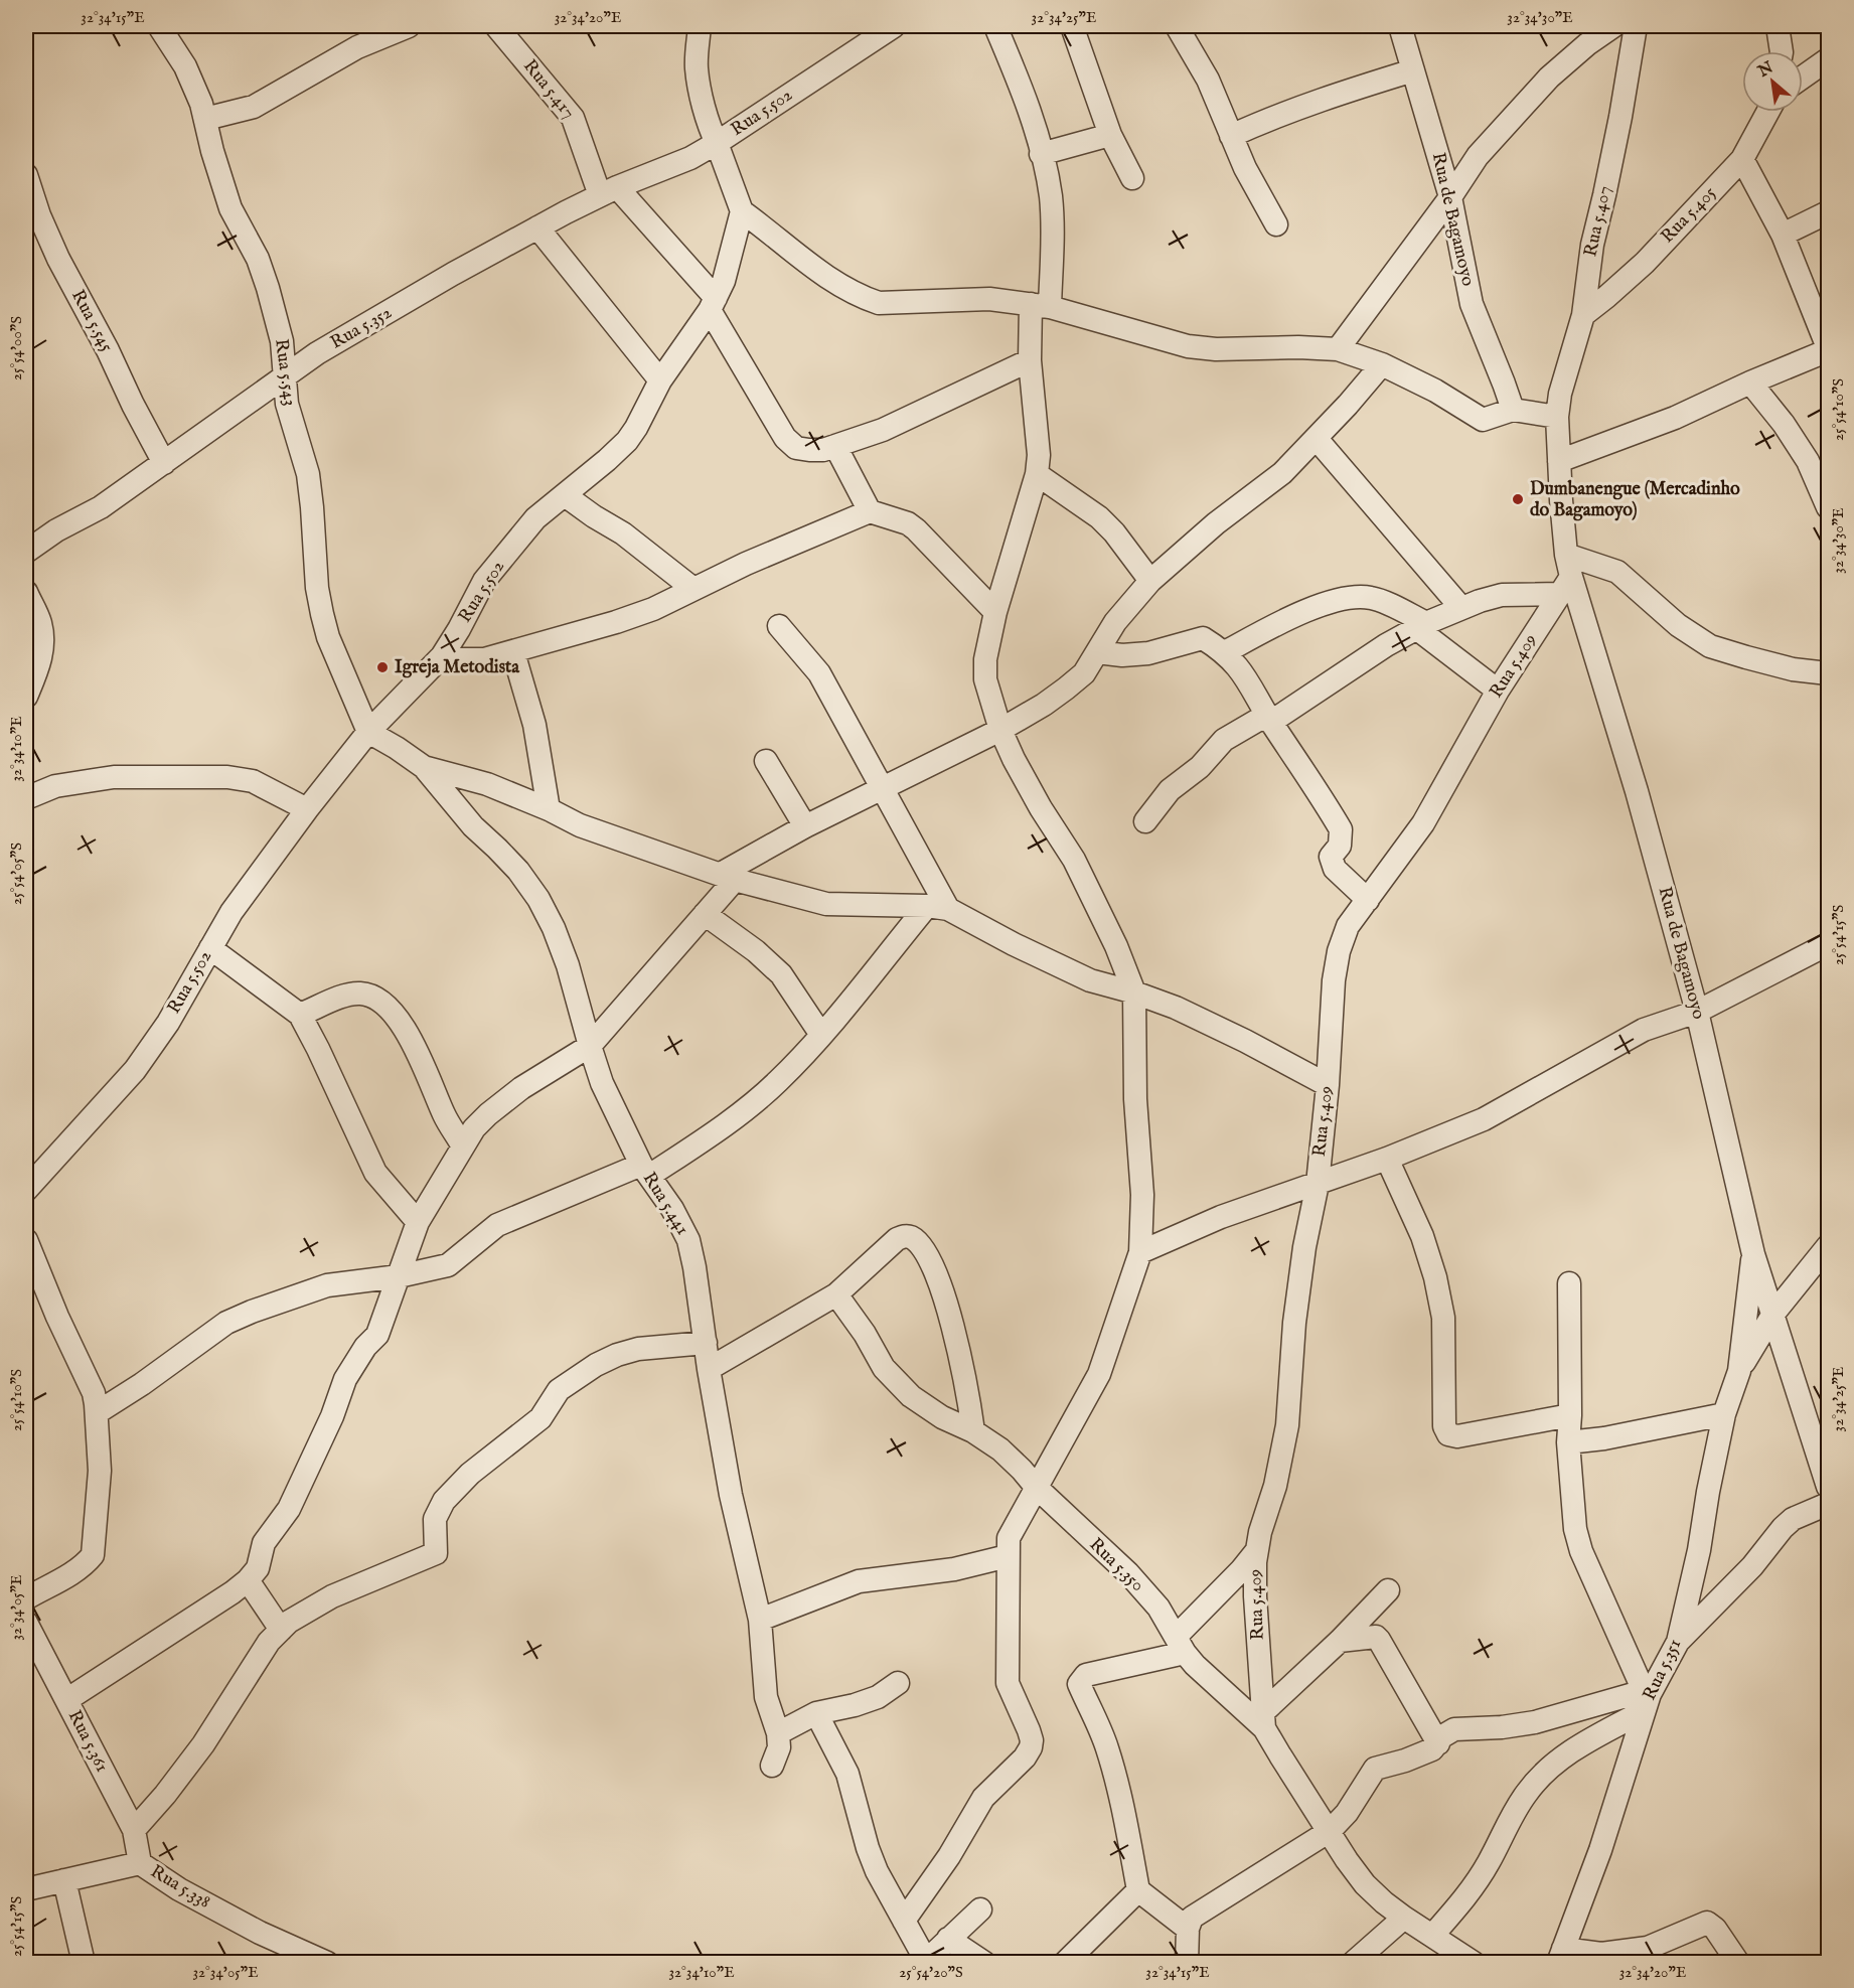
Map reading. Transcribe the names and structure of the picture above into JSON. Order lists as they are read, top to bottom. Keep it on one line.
{"streets":{"street":["Rua 5.417","Rua 5.502","Rua 5.405","Rua de Bagamoyo","Rua 5.407","Rua 5.545","Rua 5.352","Rua 5.543","Rua 5.409","Rua 5.441","Rua 5.350","Rua 5.351","Rua 5.361","Rua 5.338"]},"crossings":[["Rua 5.417","Rua 5.352"],["Rua 5.502","Rua 5.352"],["Rua 5.502","Rua 5.543"],["Rua 5.405","Rua 5.407"],["Rua de Bagamoyo","Rua 5.407"],["Rua de Bagamoyo","Rua 5.409"],["Rua 5.545","Rua 5.352"],["Rua 5.352","Rua 5.543"],["Rua 5.409","Rua 5.350"],["Rua 5.361","Rua 5.338"]],"places":["Dumbanengue (Mercadinho do Bagamoyo)","Igreja Metodista"],"north":"top left","coordinates":["32°34'15\"E","32°34'20\"E","32°34'25\"E","32°34'30\"E","25°54'00\"S","25°54'10\"S","32°34'10\"E","25°54'05\"S","25°54'15\"S","32°34'05\"E","25°54'20\"S"]}
